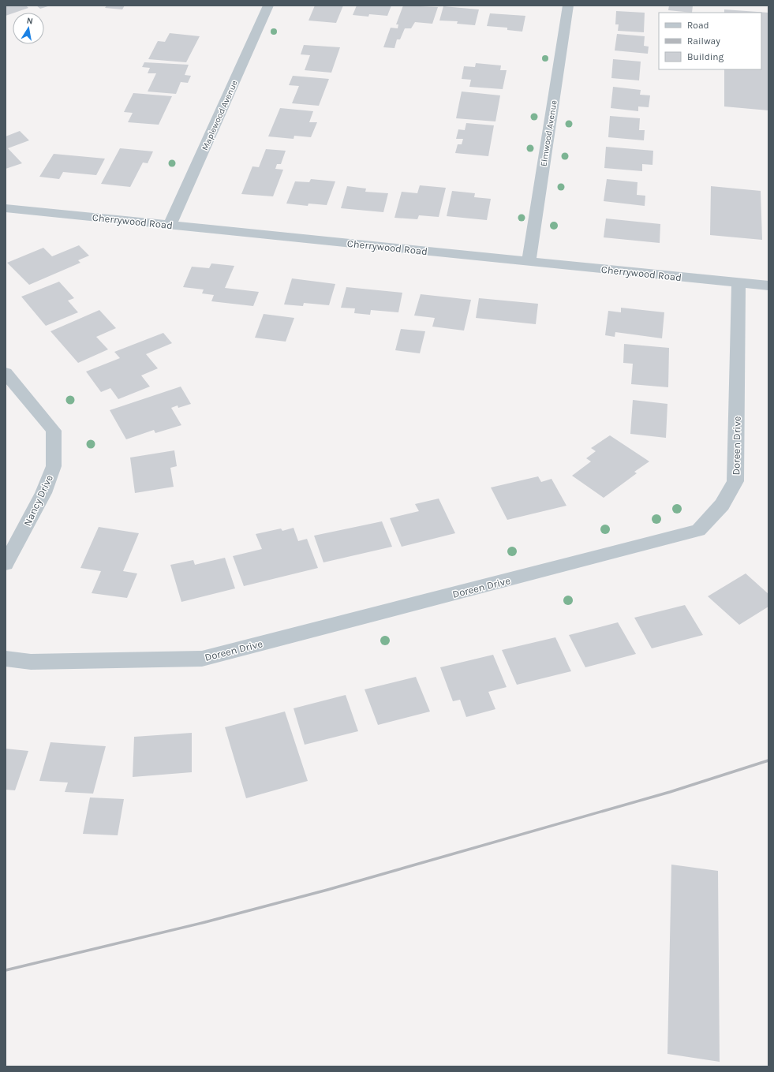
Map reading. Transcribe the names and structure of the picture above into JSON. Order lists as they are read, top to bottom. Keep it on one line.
{"streets":{"street":["Maplewood Avenue","Elmwood Avenue","Cherrywood Road","Doreen Drive","Nancy Drive"]},"crossings":[["Maplewood Avenue","Cherrywood Road"],["Elmwood Avenue","Cherrywood Road"],["Cherrywood Road","Doreen Drive"]],"legend":["Road","Railway","Building"],"north":"top"}
